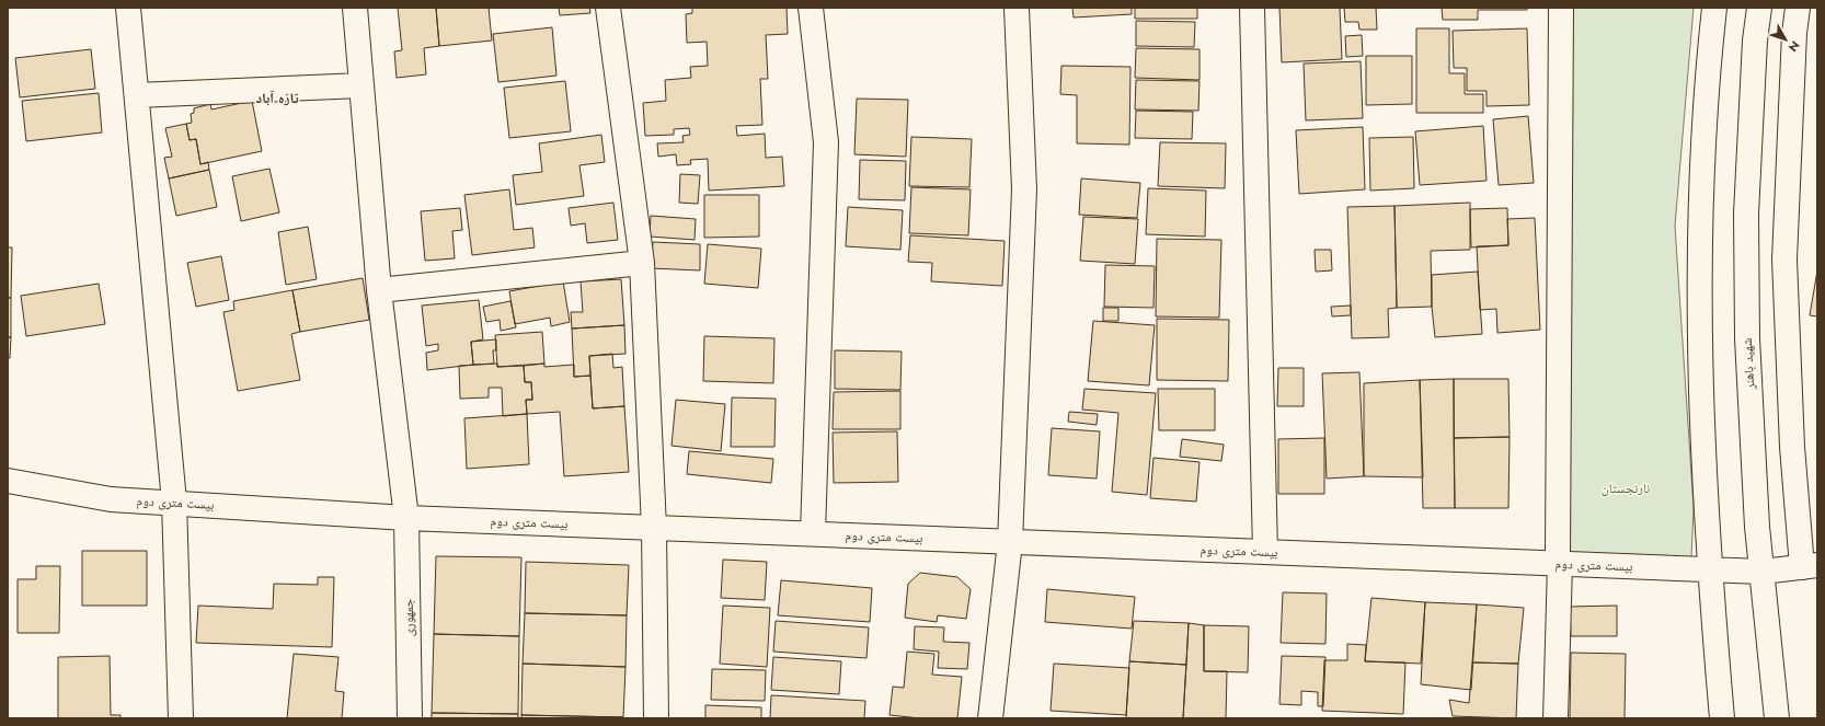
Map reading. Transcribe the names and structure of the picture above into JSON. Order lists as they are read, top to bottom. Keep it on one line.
{"streets":{"street":["شهید باهنر","بیست متری دوم","جمهوری"]},"crossings":[["شهید باهنر","بیست متری دوم"],["بیست متری دوم","جمهوری"]],"districts":["تازه آباد"],"parks":["نارنجستان"],"north":"bottom right"}
